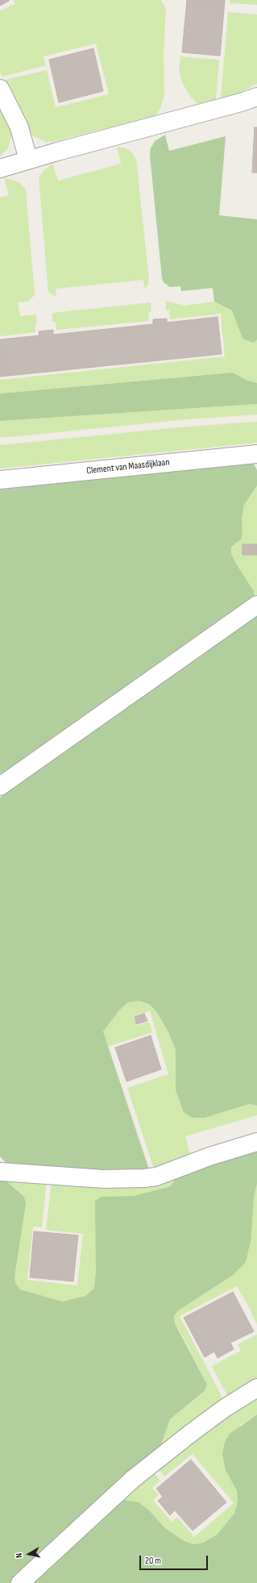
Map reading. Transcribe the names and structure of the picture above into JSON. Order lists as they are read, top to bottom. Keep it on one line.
{"streets":{"street":["Clement van Maasdijklaan"]},"scale_bar":"20 m","north":"left"}
